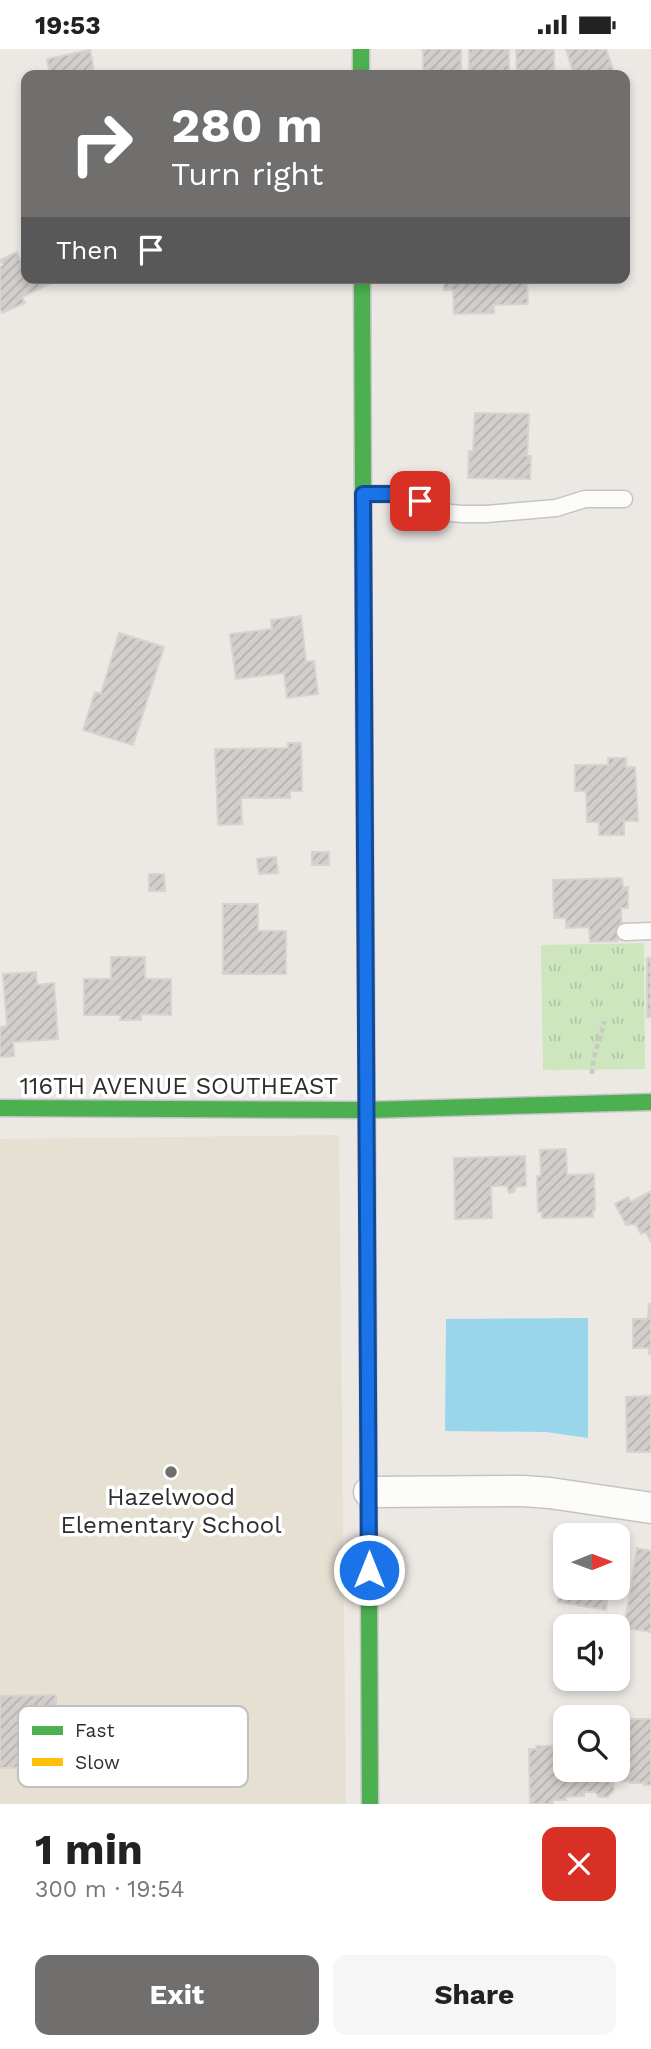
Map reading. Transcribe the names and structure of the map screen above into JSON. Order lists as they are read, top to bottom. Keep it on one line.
{"streets":{"street":["116TH AVENUE SOUTHEAST"]},"places":["Hazelwood Elementary School"],"legend":["Fast","Slow"],"north":"right","page":{"status":"19:53","turn":["280 m","Turn right"],"then":"Then","heading":["1 min","300 m · 19:54"],"buttons":["Exit","Share"]}}
